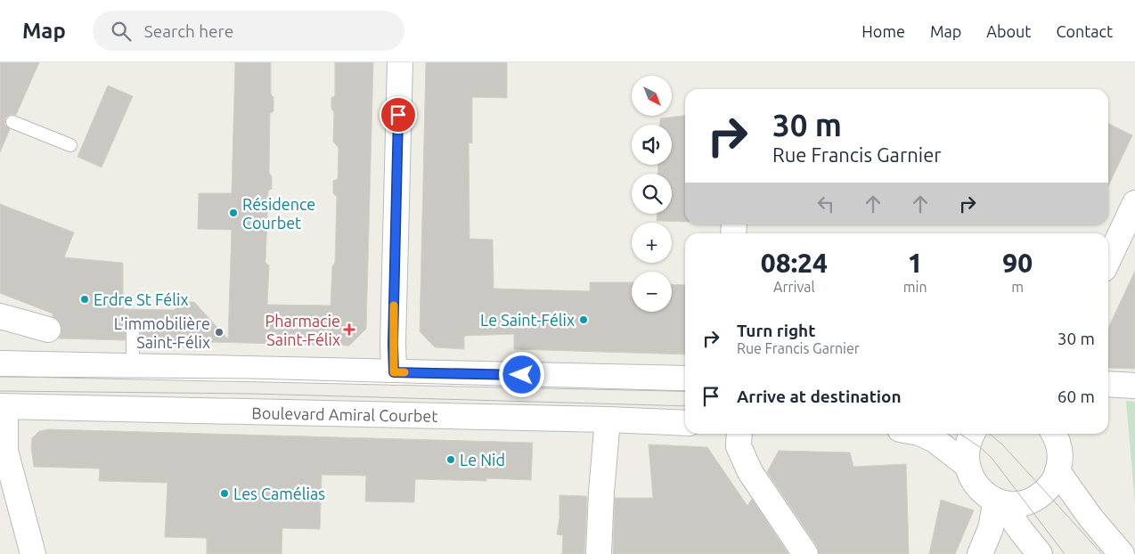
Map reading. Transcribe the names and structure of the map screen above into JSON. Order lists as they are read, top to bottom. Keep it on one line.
{"streets":{"street":["Boulevard Amiral Courbet"]},"places":{"other":["Résidence Courbet","Erdre St Félix","Le Saint-Félix","L'immobilière Saint-Félix","Le Nid","Les Camélias"],"health":["Pharmacie Saint-Félix"]},"north":"bottom right","page":{"header":"Map","search":"Search here","nav":["Home","Map","About","Contact"],"map_buttons":["+","−"],"turn":["30 m","Rue Francis Garnier"],"eta":["08:24","Arrival","1","min","90","m"],"list":[{"name":"Turn right","note":"Rue Francis Garnier","value":"30 m"},{"name":"Arrive at destination","value":"60 m"}]}}
